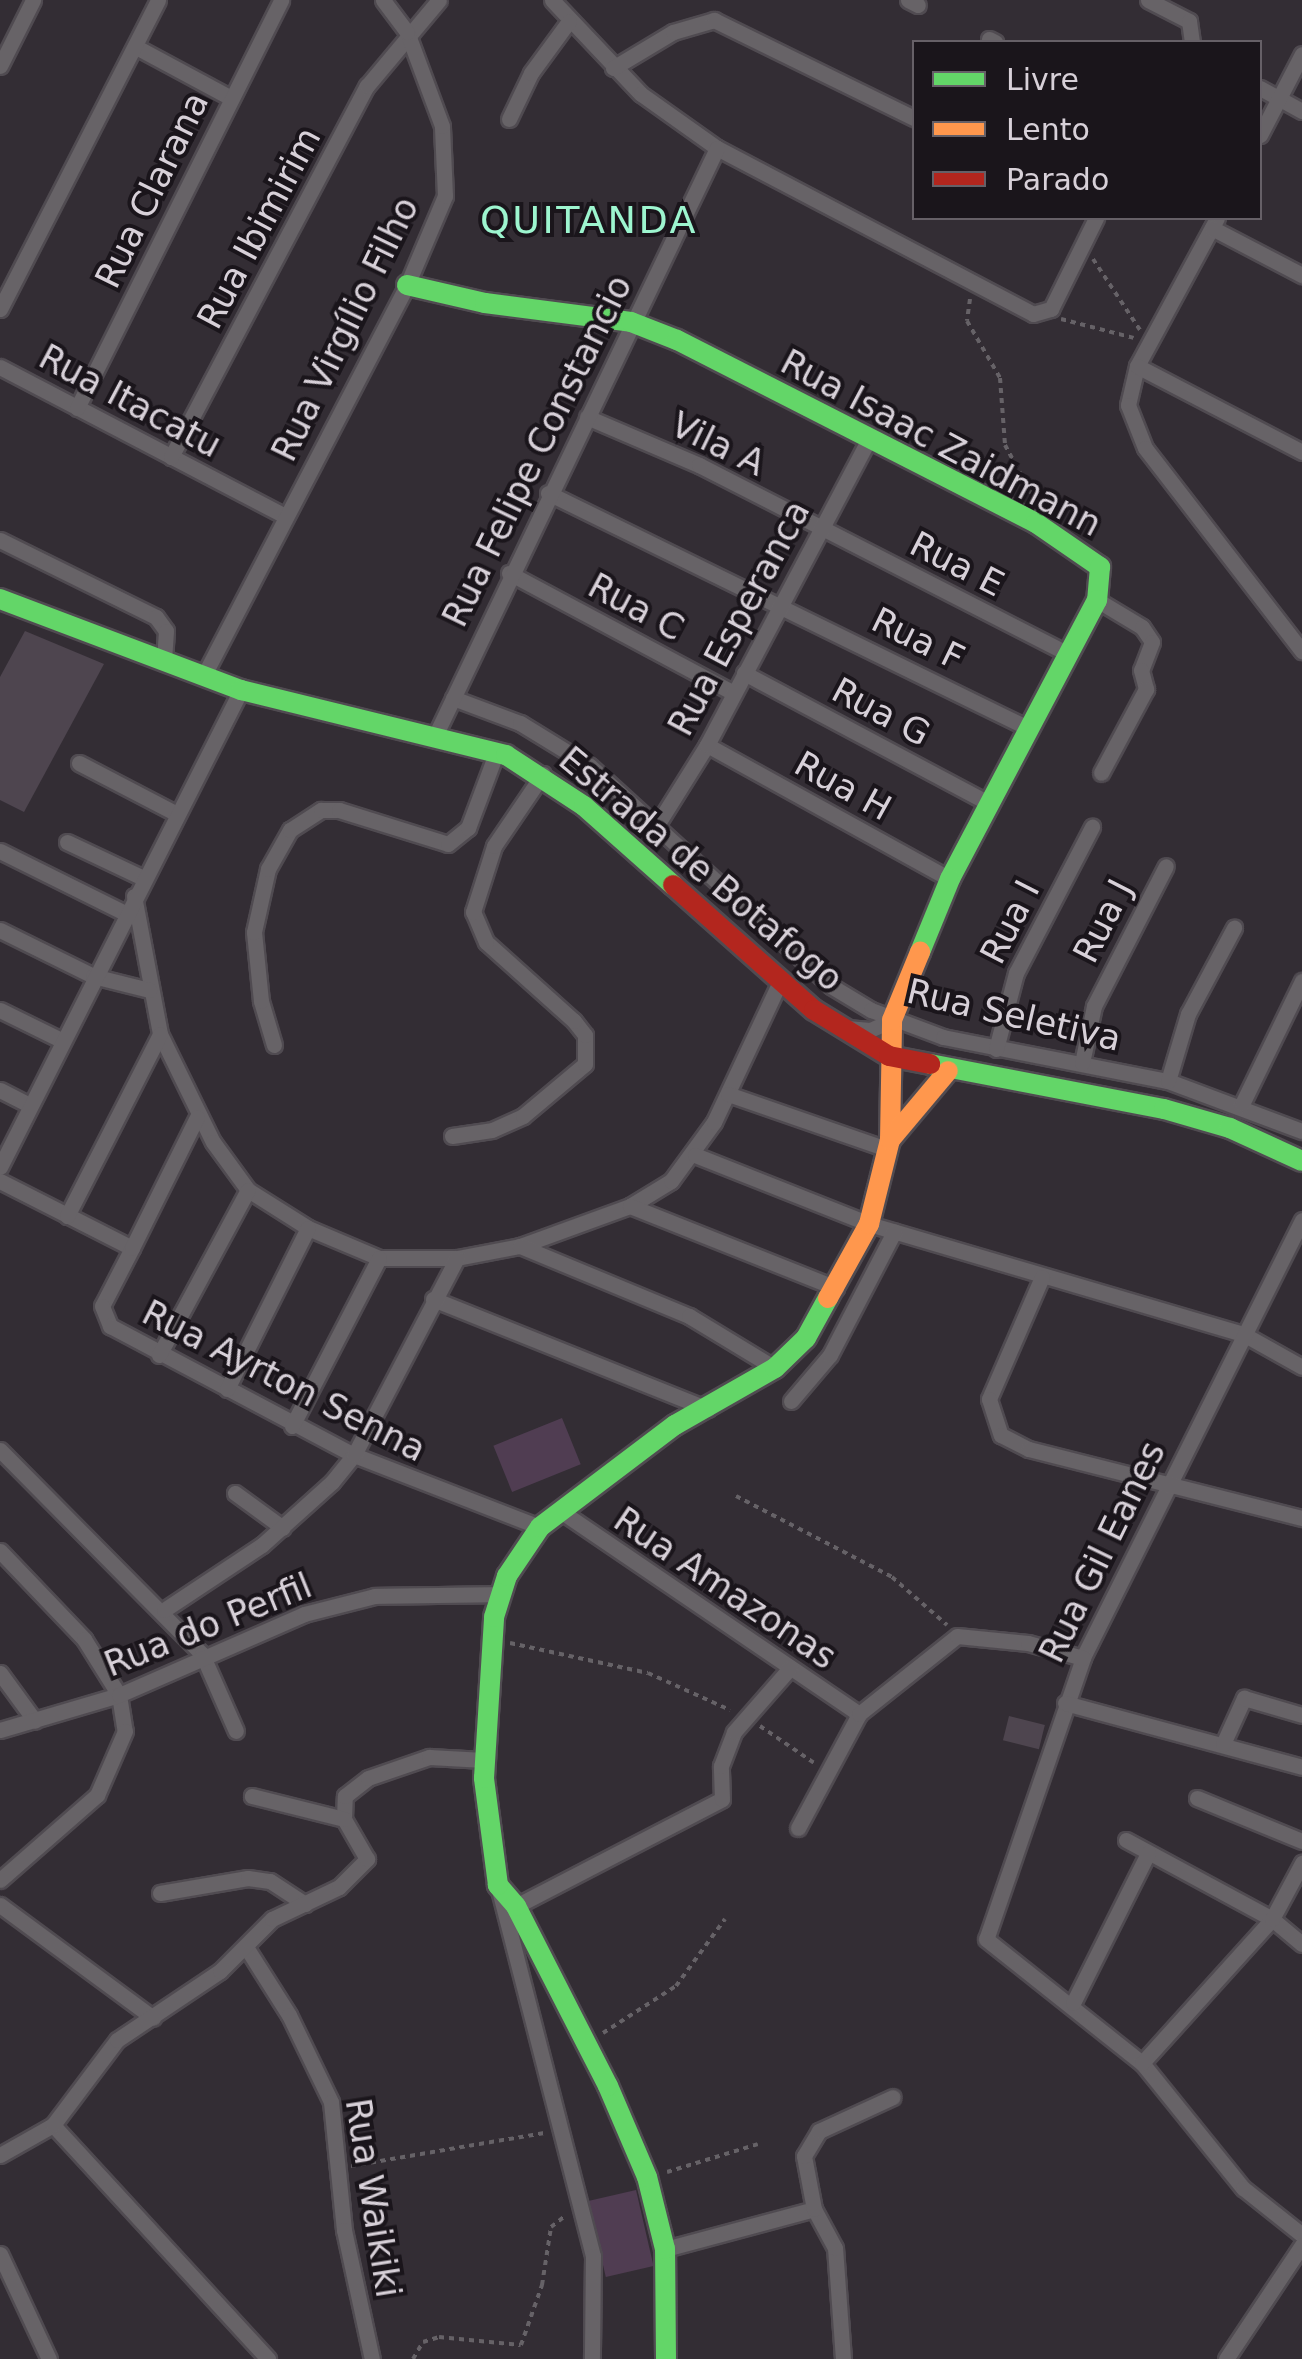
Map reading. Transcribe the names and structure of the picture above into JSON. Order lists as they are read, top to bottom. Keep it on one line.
{"streets":{"street":["Rua Clarana","Rua Ibimirim","Rua Virgílio Filho","Rua Itacatu","Rua Isaac Zaidmann","Vila A","Rua Felipe Constancio","Rua E","Rua C","Rua Esperanca","Rua F","Rua G","Rua H","Estrada de Botafogo","Rua J","Rua I","Rua Seletiva","Rua Ayrton Senna","Rua Gil Eanes","Rua Amazonas","Rua do Perfil","Rua Waikiki"]},"crossings":[["Rua Clarana","Rua Itacatu"],["Rua Ibimirim","Rua Virgílio Filho"],["Rua Ibimirim","Rua Itacatu"],["Rua Virgílio Filho","Rua Itacatu"],["Rua Virgílio Filho","Rua Isaac Zaidmann"],["Rua Virgílio Filho","Estrada de Botafogo"],["Rua Isaac Zaidmann","Rua Felipe Constancio"],["Rua Isaac Zaidmann","Rua Esperanca"],["Vila A","Rua Felipe Constancio"],["Vila A","Rua E"],["Vila A","Rua Esperanca"],["Rua Felipe Constancio","Rua C"],["Rua Felipe Constancio","Rua F"],["Rua Felipe Constancio","Estrada de Botafogo"],["Rua Felipe Constancio","Rua Seletiva"],["Rua E","Rua Esperanca"],["Rua C","Rua Esperanca"],["Rua Esperanca","Rua F"],["Rua Esperanca","Rua G"],["Rua Esperanca","Rua H"],["Rua Esperanca","Rua Seletiva"],["Rua J","Rua Seletiva"],["Rua I","Rua Seletiva"]],"districts":["QUITANDA"],"legend":["Livre","Lento","Parado"]}
